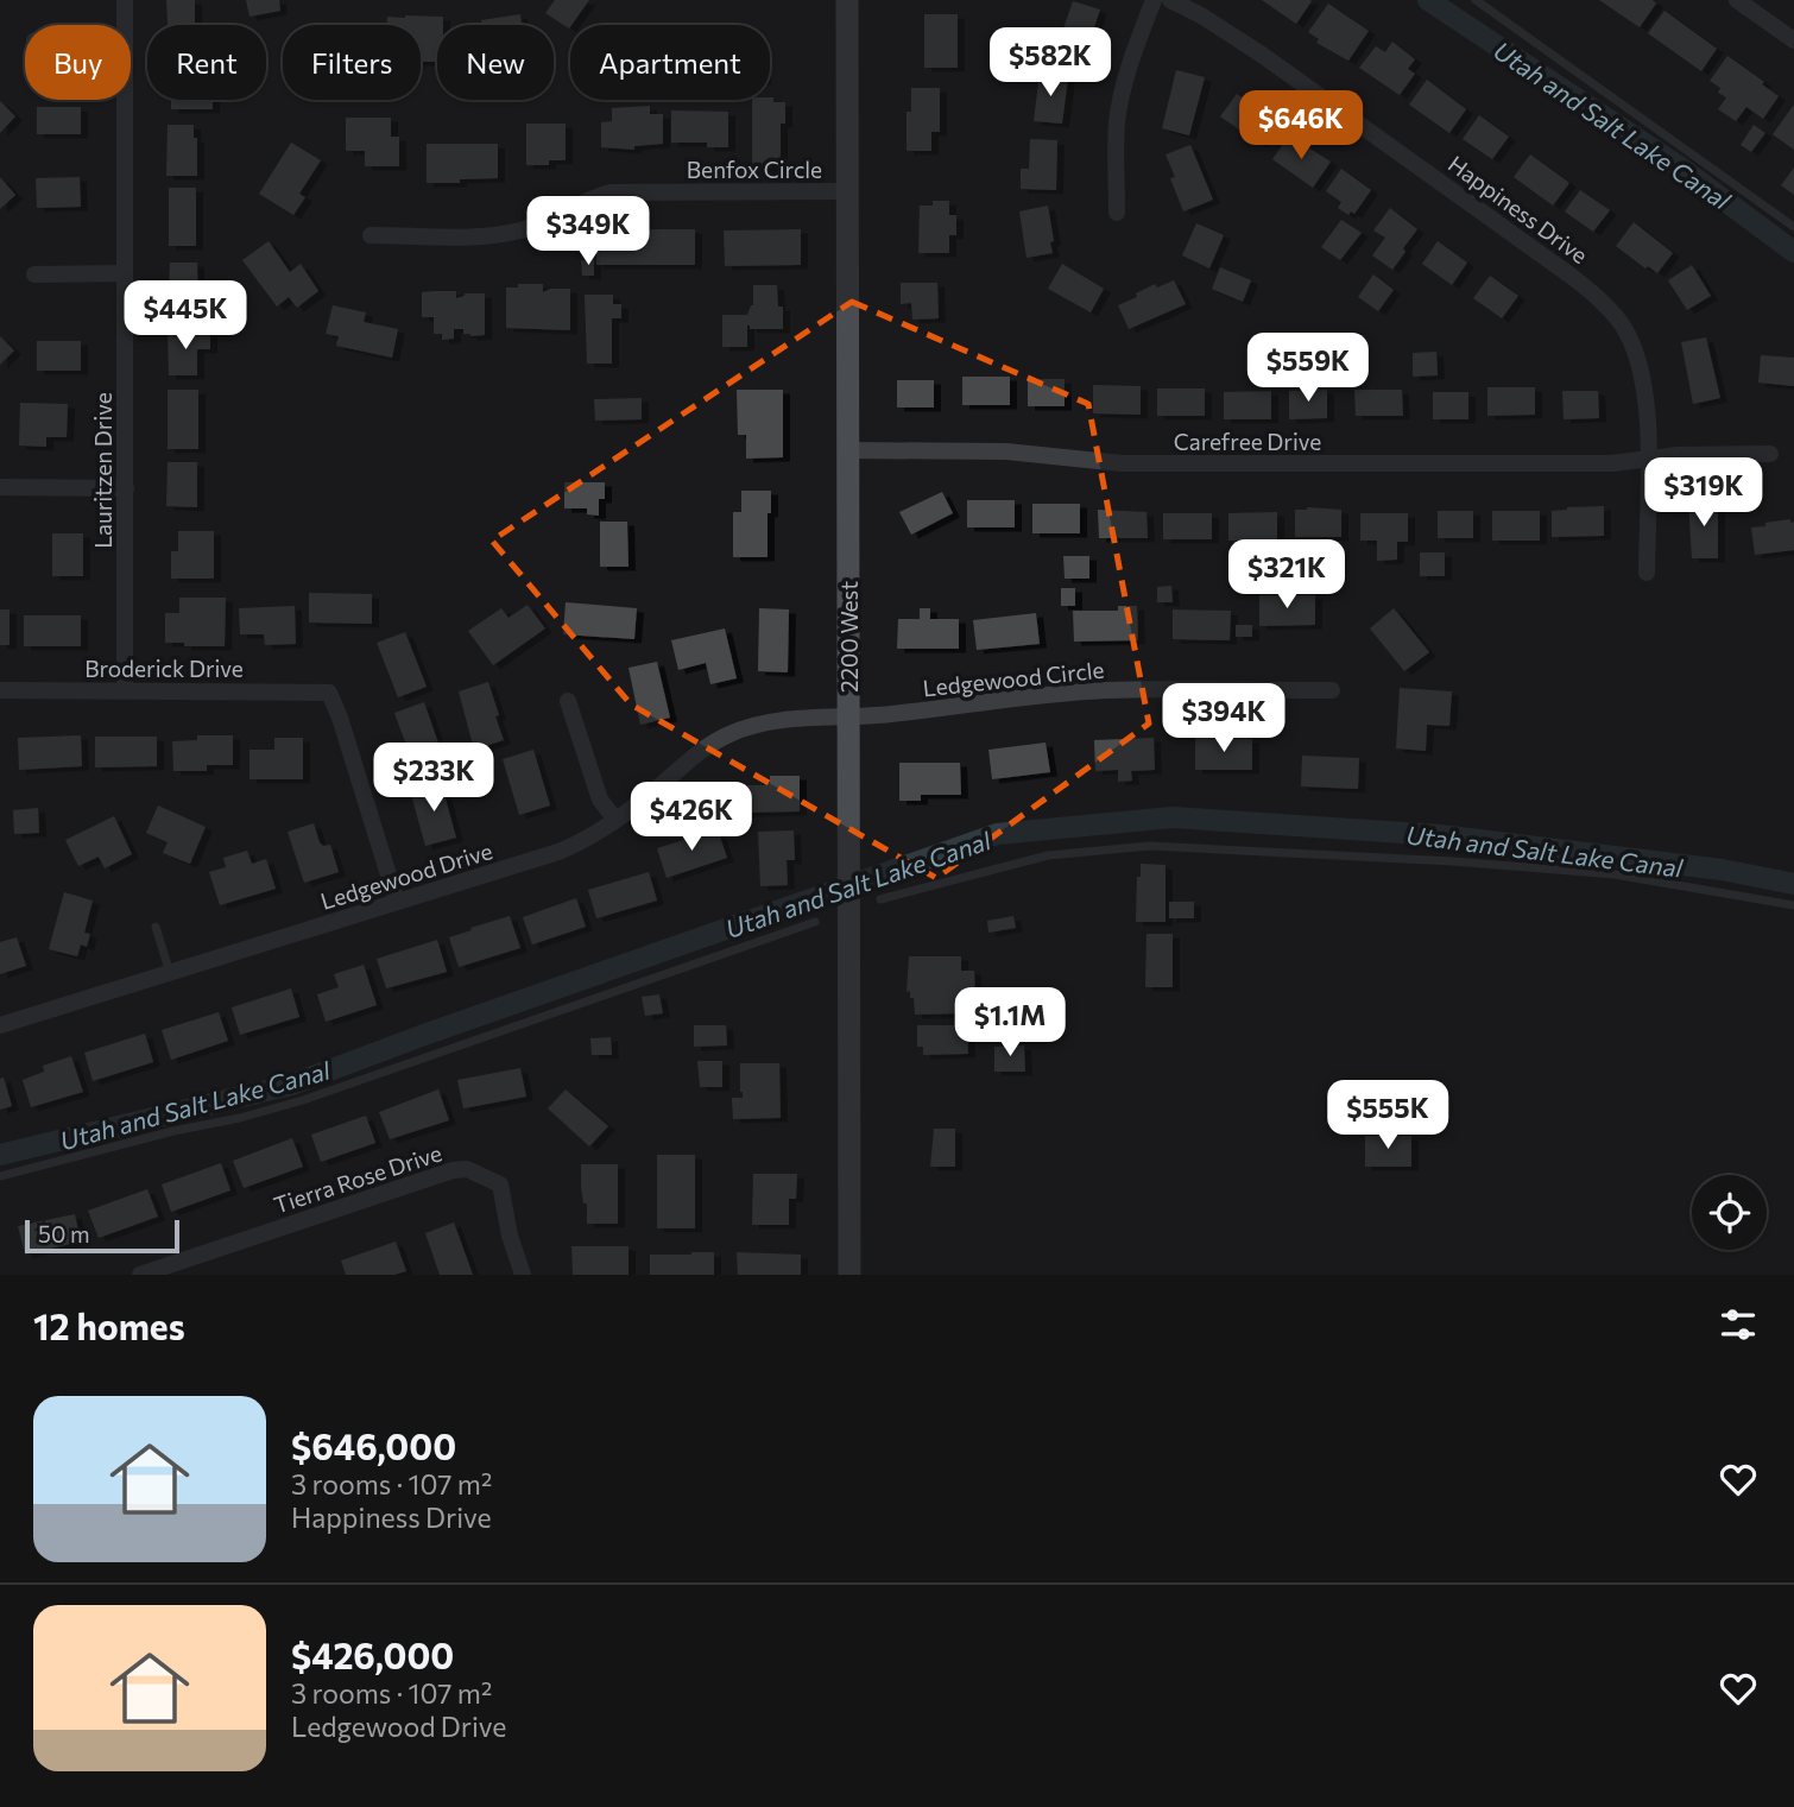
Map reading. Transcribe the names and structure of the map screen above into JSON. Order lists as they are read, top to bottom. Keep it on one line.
{"streets":{"street":["Benfox Circle","Happiness Drive","Carefree Drive","Lauritzen Drive","2200 West","Broderick Drive","Ledgewood Circle","Ledgewood Drive","Tierra Rose Drive"]},"crossings":[["Benfox Circle","2200 West"],["Happiness Drive","Carefree Drive"],["Carefree Drive","2200 West"],["Lauritzen Drive","Broderick Drive"],["2200 West","Ledgewood Circle"],["2200 West","Ledgewood Drive"],["Broderick Drive","Ledgewood Drive"],["Ledgewood Circle","Ledgewood Drive"]],"water":["Utah and Salt Lake Canal"],"scale_bar":"50 m","page":{"chip":["Buy","Rent","Filters","New","Apartment"],"price":["$582K","$646K","$349K","$445K","$559K","$319K","$321K","$394K","$233K","$426K","$1.1M","$555K"],"scale":"50 m","heading":"12 homes","list":[{"name":"$646,000","note":"3 rooms · 107 m² · Happiness Drive"},{"name":"$426,000","note":"3 rooms · 107 m² · Ledgewood Drive"}]}}
